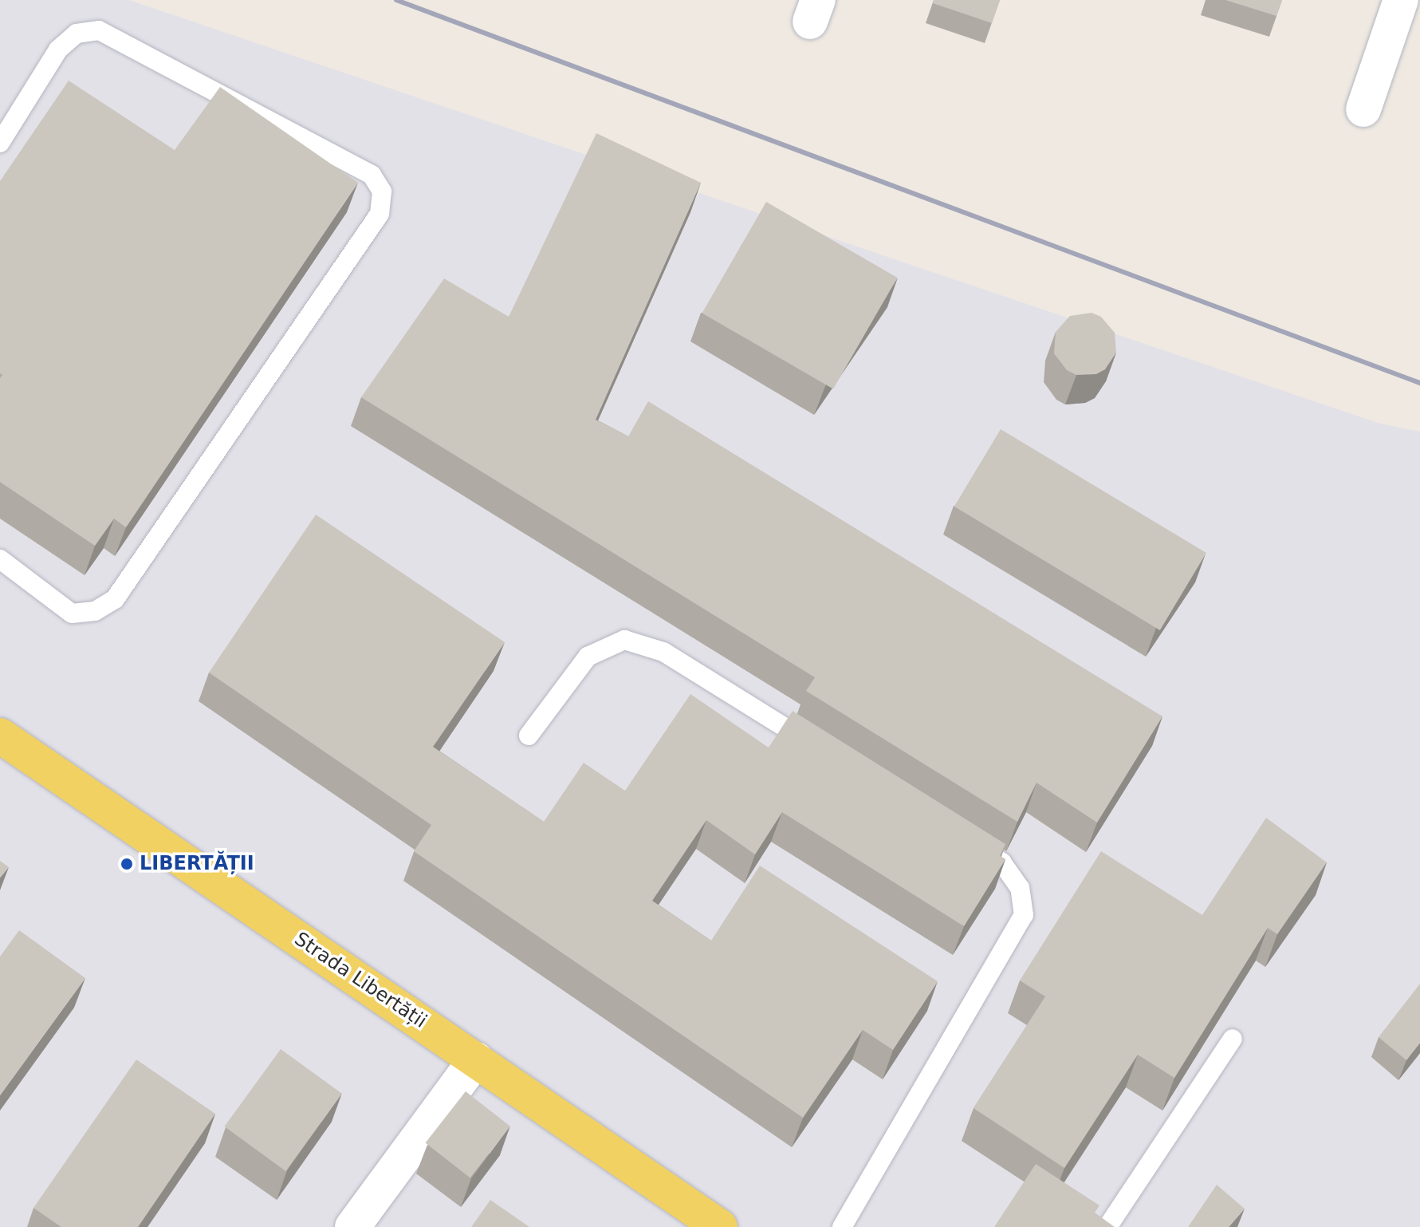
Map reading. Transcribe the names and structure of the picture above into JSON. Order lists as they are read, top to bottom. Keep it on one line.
{"streets":{"main road":["Strada Libertății"]},"places":["LIBERTĂȚII"]}
